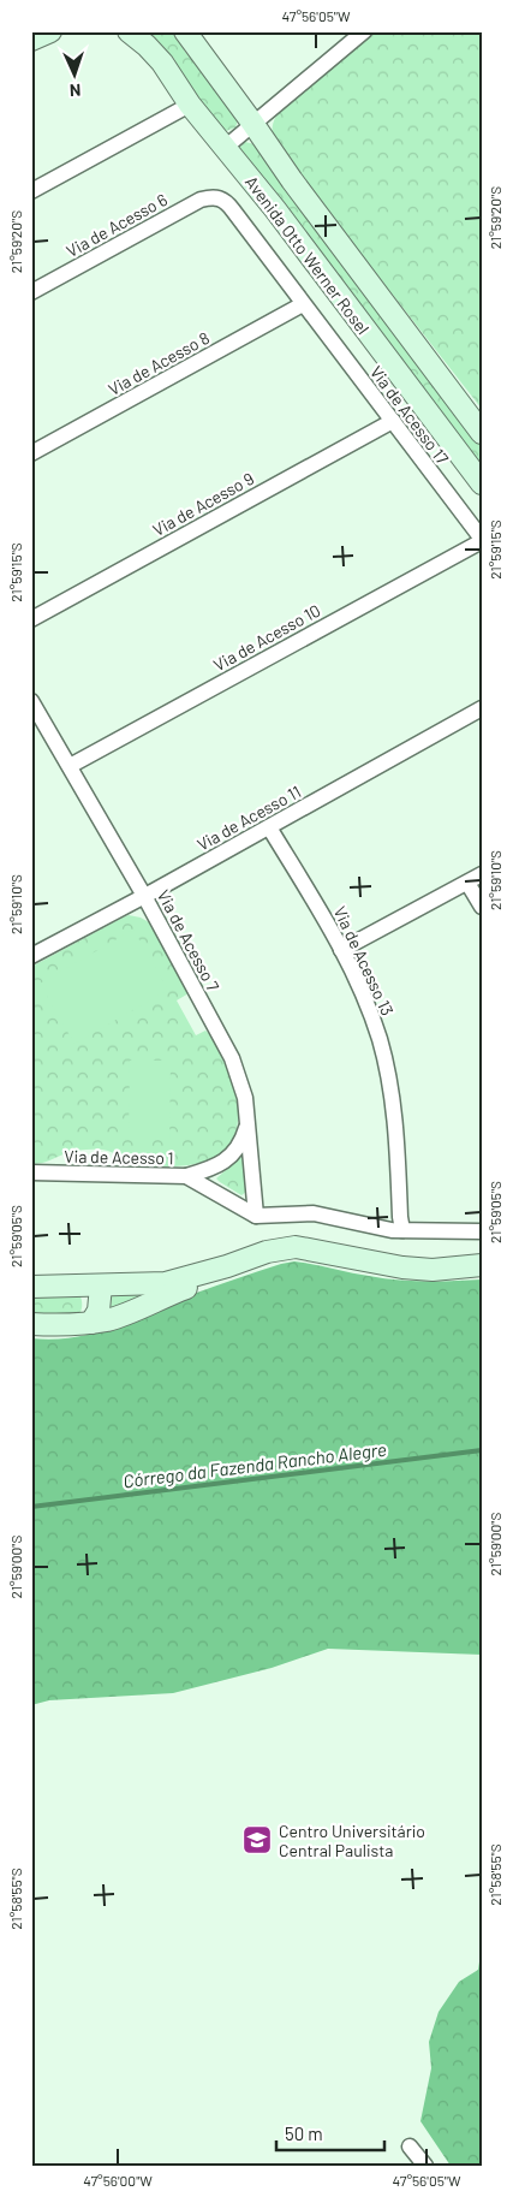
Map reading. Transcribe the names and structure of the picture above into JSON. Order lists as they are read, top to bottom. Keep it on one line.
{"streets":{"street":["Via de Acesso 6","Avenida Otto Werner Rosel","Via de Acesso 8","Via de Acesso 17","Via de Acesso 9","Via de Acesso 10","Via de Acesso 11","Via de Acesso 7","Via de Acesso 13","Via de Acesso 1"]},"crossings":[["Via de Acesso 6","Via de Acesso 17"],["Via de Acesso 8","Via de Acesso 17"],["Via de Acesso 17","Via de Acesso 9"],["Via de Acesso 17","Via de Acesso 10"],["Via de Acesso 10","Via de Acesso 7"],["Via de Acesso 11","Via de Acesso 7"],["Via de Acesso 11","Via de Acesso 13"],["Via de Acesso 7","Via de Acesso 1"]],"water":["Córrego da Fazenda Rancho Alegre"],"places":{"school or university":["Centro Universitário Central Paulista"]},"scale_bar":"50 m","north":"bottom","coordinates":["47°56'05\"W","21°59'20\"S","21°59'15\"S","21°59'10\"S","21°59'05\"S","21°59'00\"S","21°58'55\"S","47°56'00\"W"]}
